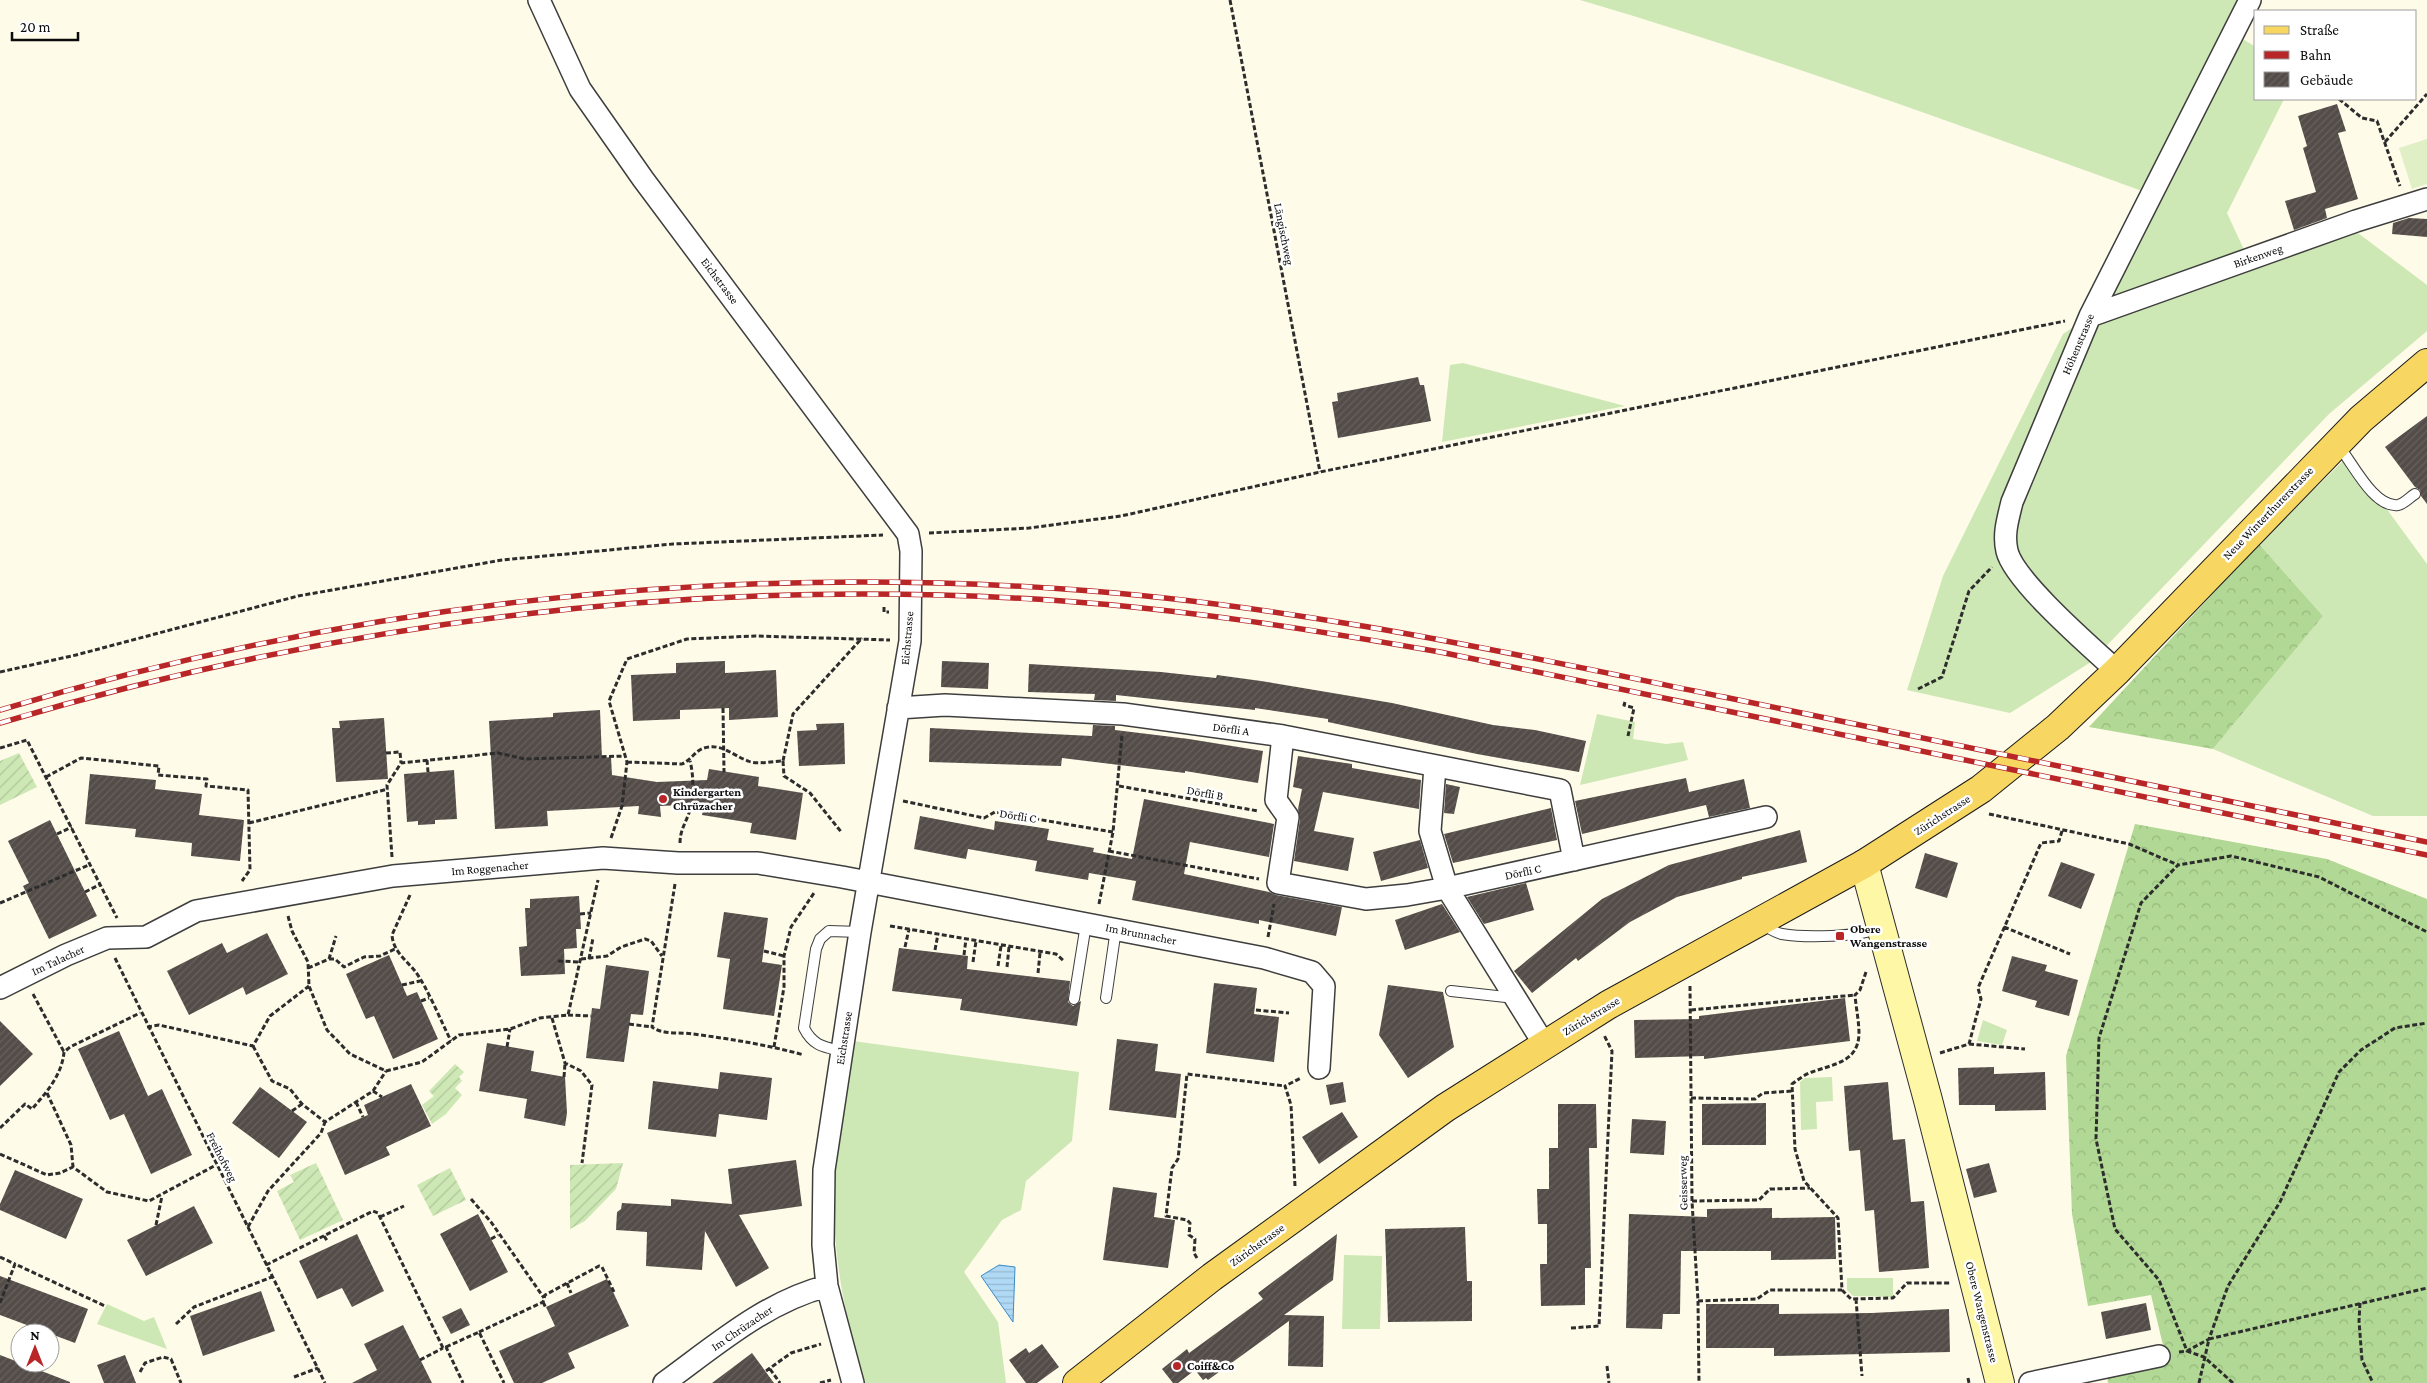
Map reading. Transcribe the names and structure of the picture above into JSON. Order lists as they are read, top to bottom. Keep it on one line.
{"streets":{"main road":["Neue Winterthurerstrasse","Zürichstrasse"],"street":["Birkenweg","Eichstrasse","Höhenstrasse","Dörfli A","Dörfli C","Im Roggenacher","Im Brunnacher","Im Talacher","Obere Wangenstrasse","Im Chrüzacher"],"path":["Längischweg","Dörfli B","Freihofweg","Geisserweg"]},"crossings":[["Birkenweg","Höhenstrasse"],["Eichstrasse","Dörfli A"],["Eichstrasse","Im Roggenacher"],["Eichstrasse","Im Brunnacher"],["Eichstrasse","Im Chrüzacher"],["Höhenstrasse","Neue Winterthurerstrasse"],["Höhenstrasse","Zürichstrasse"],["Neue Winterthurerstrasse","Zürichstrasse"],["Dörfli A","Dörfli C"],["Zürichstrasse","Obere Wangenstrasse"],["Im Roggenacher","Im Brunnacher"],["Im Roggenacher","Im Talacher"],["Im Roggenacher","Freihofweg"],["Im Talacher","Freihofweg"]],"places":{"other":["Kindergarten Chrüzacher","Coiff&Co"],"transit":["Obere Wangenstrasse"]},"legend":["Straße","Bahn","Gebäude"],"scale_bar":"20 m","north":"top"}
